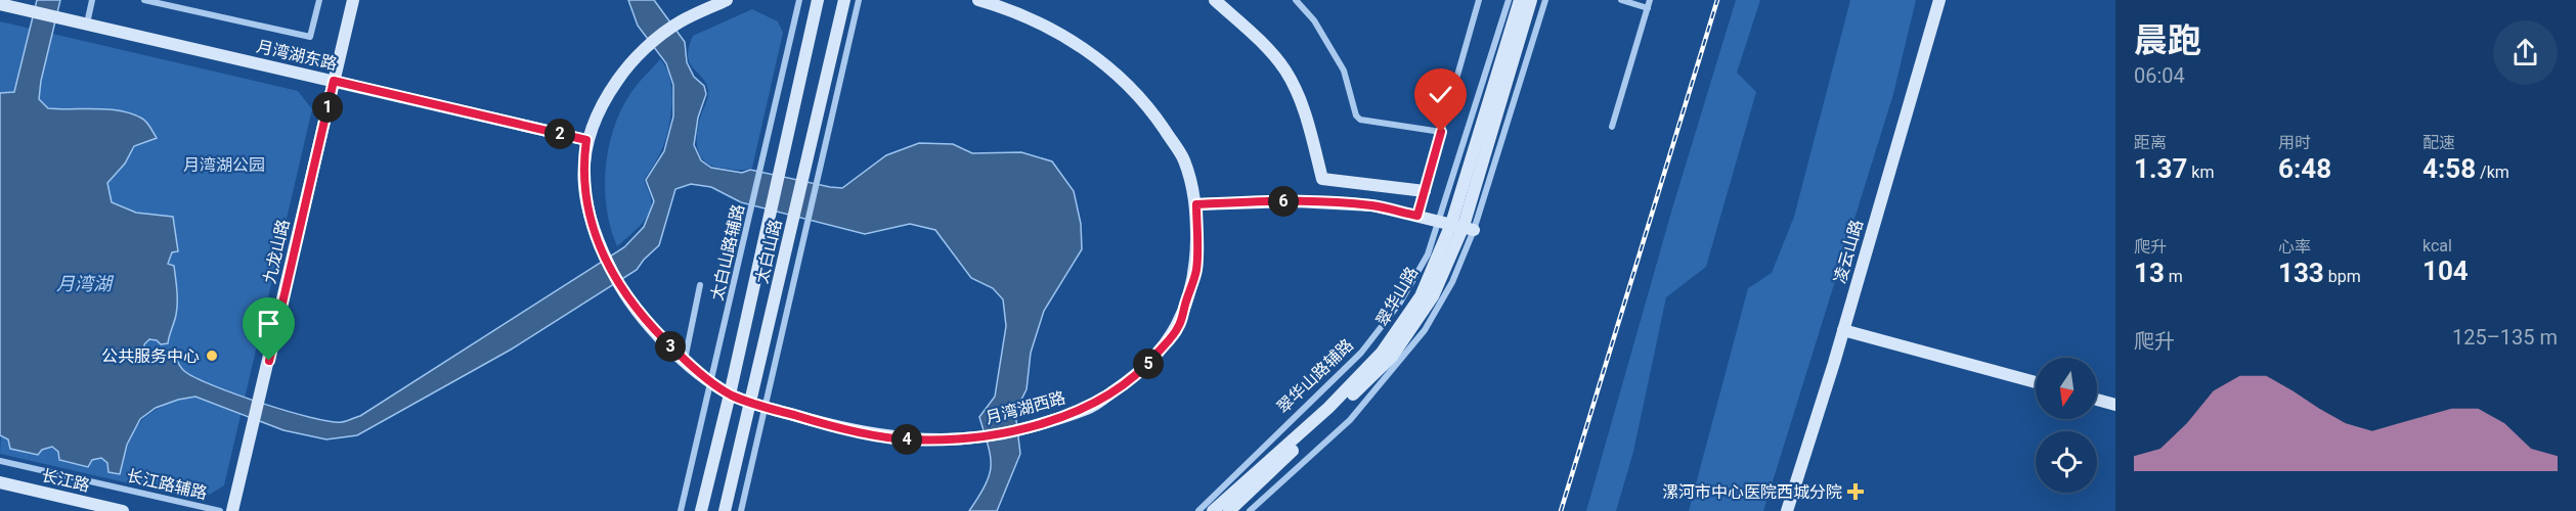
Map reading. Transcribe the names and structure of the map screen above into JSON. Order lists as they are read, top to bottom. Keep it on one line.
{"streets":{"main road":["月湾湖东路","九龙山路","太白山路","凌云山路","翠华山路","月湾湖西路","长江路"],"street":["太白山路辅路","翠华山路辅路","长江路辅路"]},"crossings":[["月湾湖东路","九龙山路"],["太白山路","月湾湖西路"],["翠华山路","翠华山路辅路"]],"water":["月湾湖"],"parks":["月湾湖公园"],"places":{"other":["公共服务中心"],"health":["漯河市中心医院西城分院"]},"north":"bottom","page":{"heading":["晨跑","06:04"],"pins":["1","2","6","3","5","4"],"stats":[["距离","1.37 km"],["用时","6:48"],["配速","4:58 /km"],["爬升","13 m"],["心率","133 bpm"],["kcal","104"]],"chart":["爬升","125–135 m"]}}
